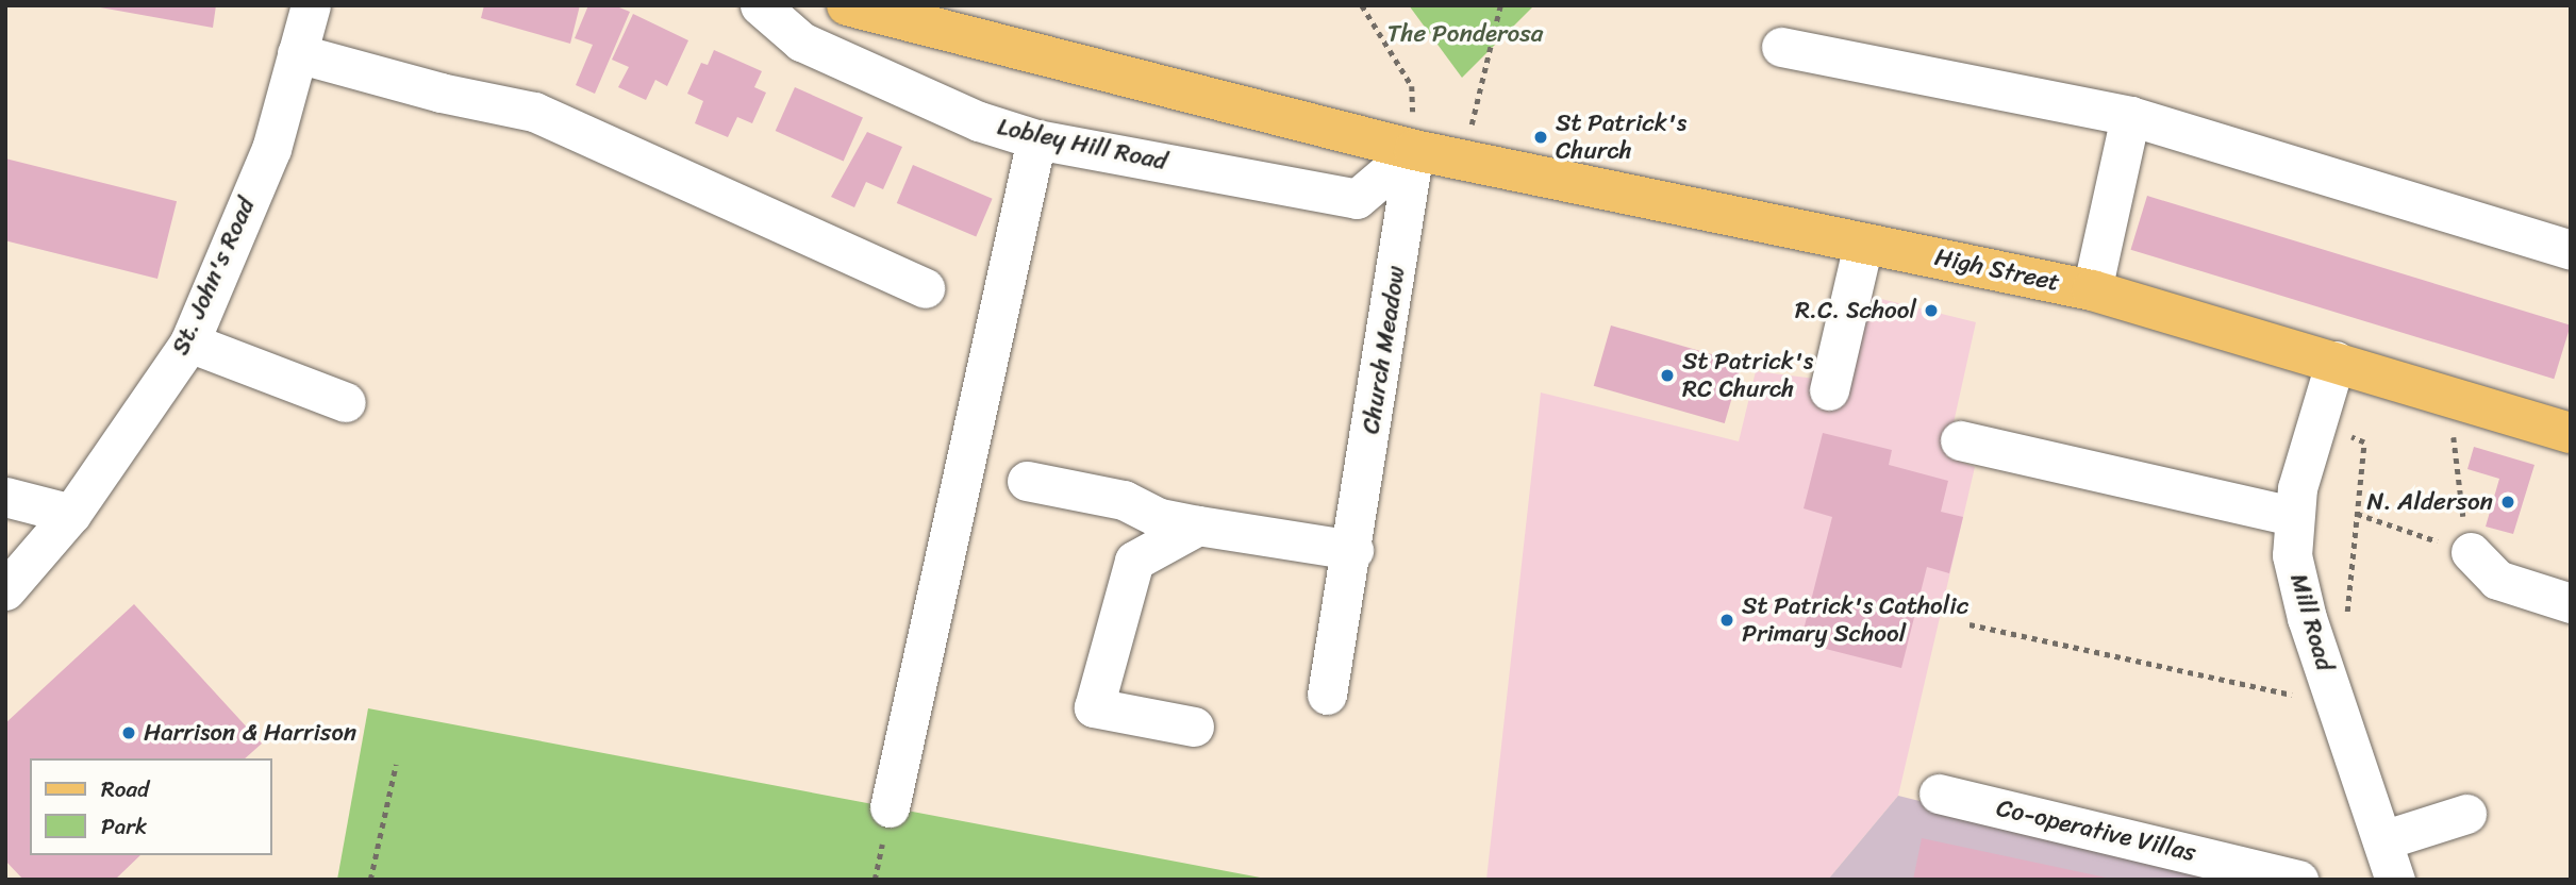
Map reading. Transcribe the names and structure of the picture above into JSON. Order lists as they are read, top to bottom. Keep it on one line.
{"streets":{"main road":["High Street"],"street":["Lobley Hill Road","St. John's Road","Church Meadow","Mill Road","Co-operative Villas"]},"crossings":[["Lobley Hill Road","High Street"],["Lobley Hill Road","Church Meadow"],["High Street","Church Meadow"],["High Street","Mill Road"]],"parks":["The Ponderosa"],"places":["St Patrick's Church","R.C. School","St Patrick's RC Church","N. Alderson","St Patrick's Catholic Primary School","Harrison & Harrison"],"legend":["Road","Park"]}
